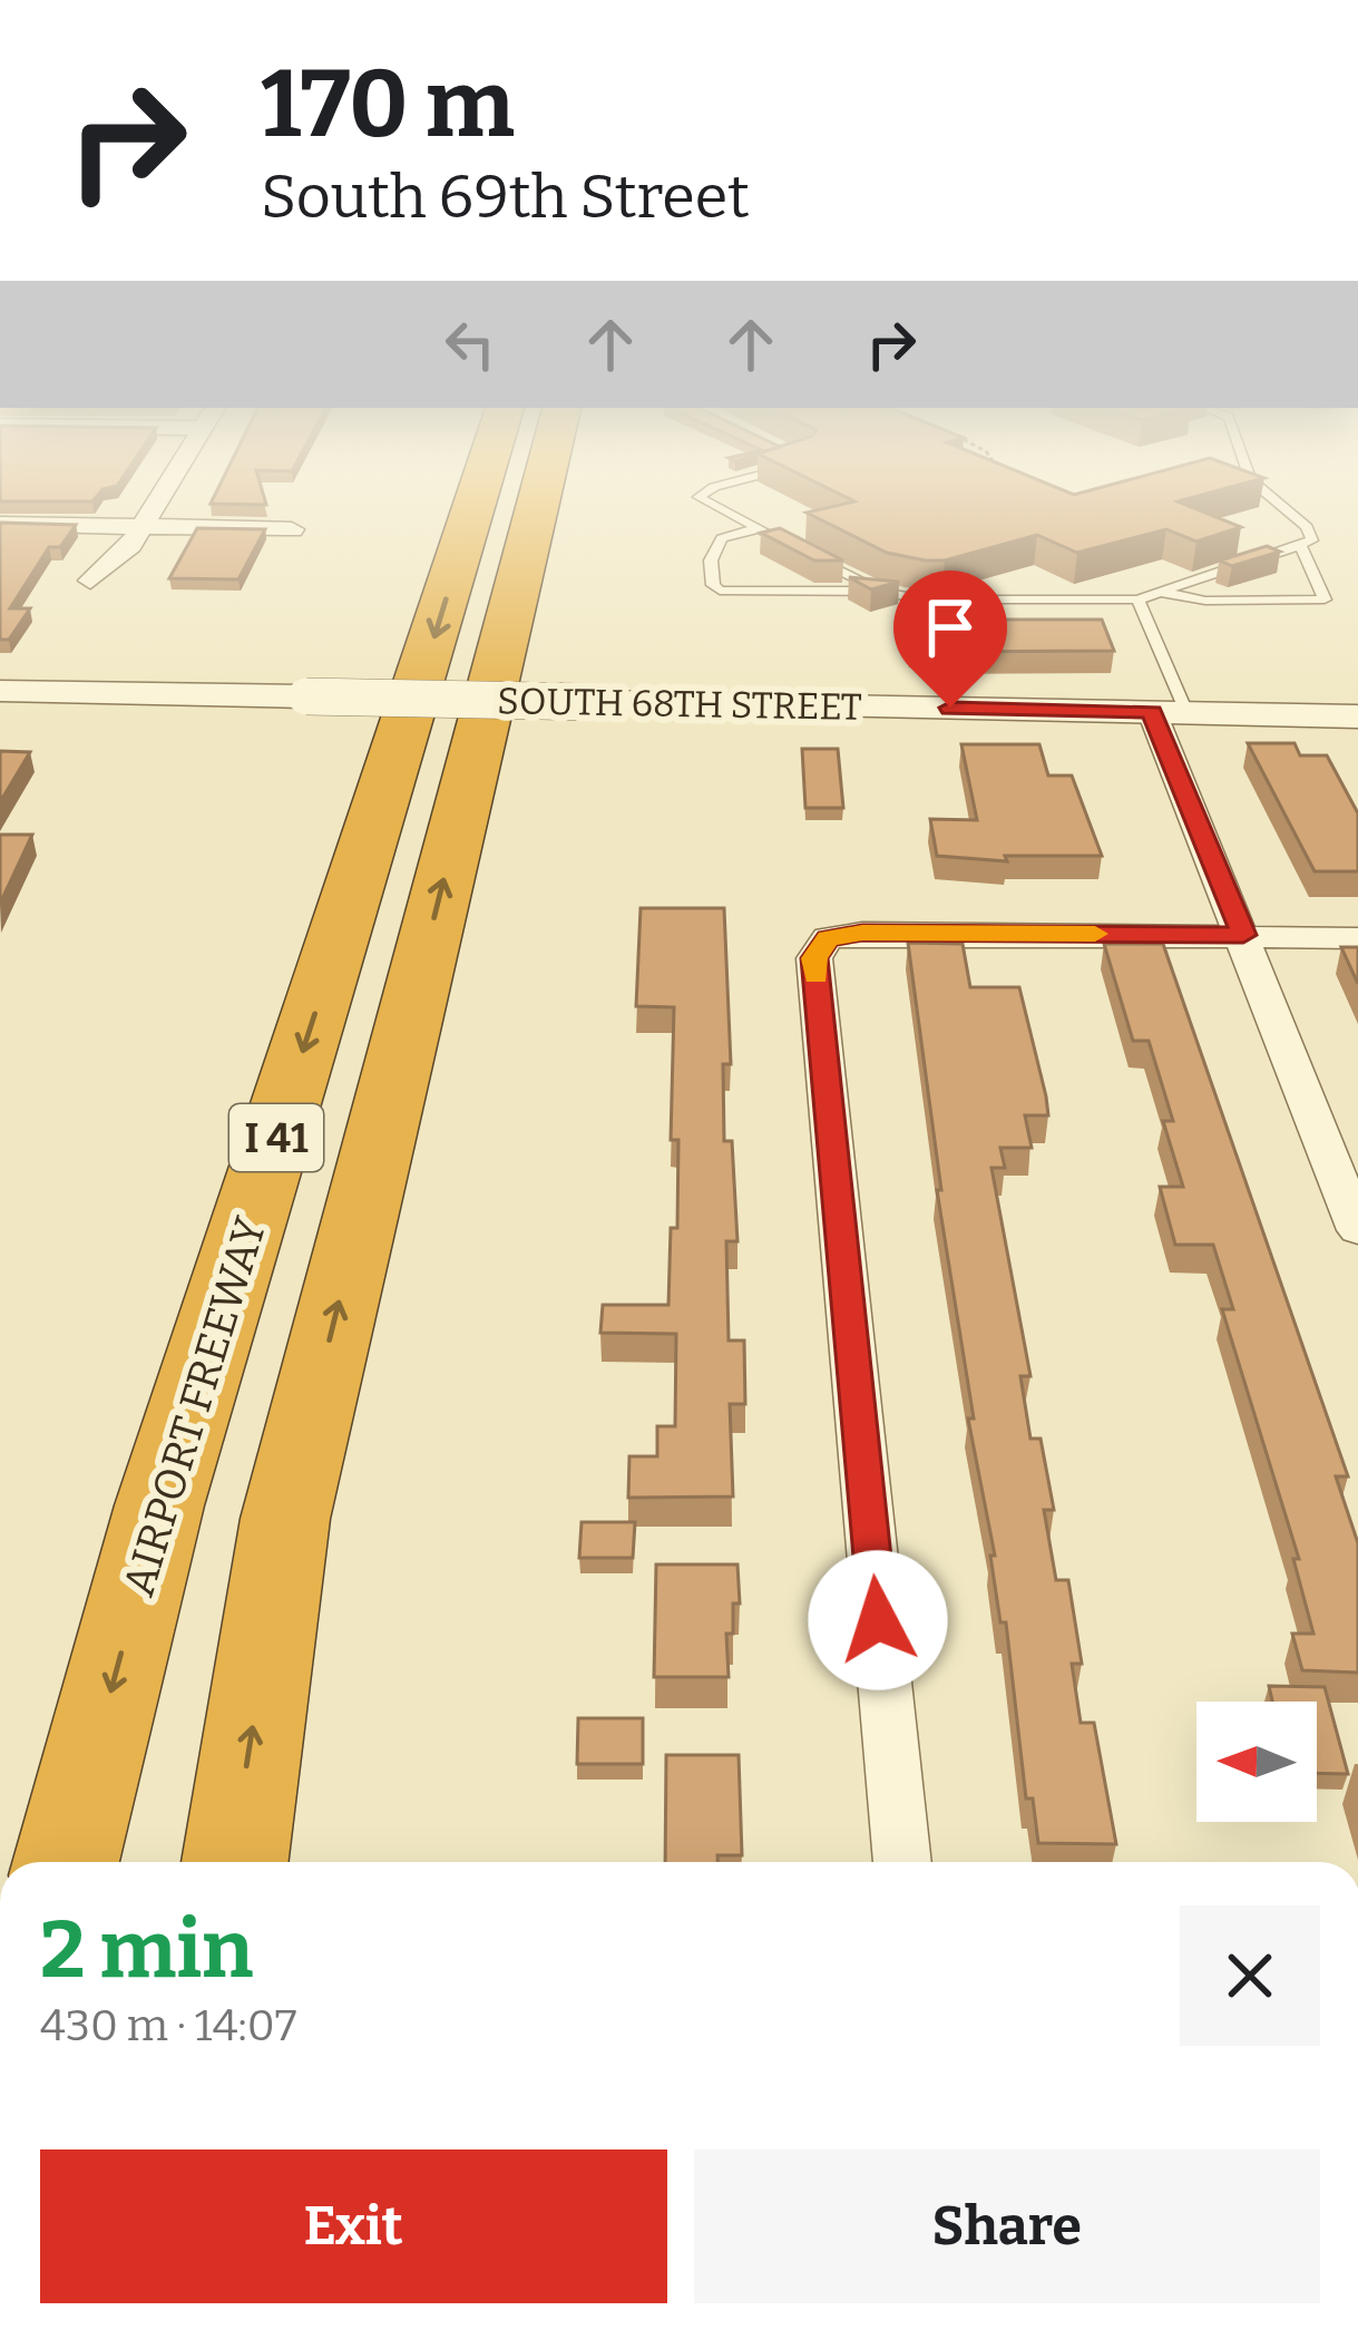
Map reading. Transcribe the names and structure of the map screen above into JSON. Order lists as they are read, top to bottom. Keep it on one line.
{"streets":{"highway":["I 41","AIRPORT FREEWAY"],"street":["SOUTH 68TH STREET"]},"north":"left","page":{"turn":["170 m","South 69th Street"],"heading":["2 min","430 m · 14:07"],"buttons":["Exit","Share"]}}
